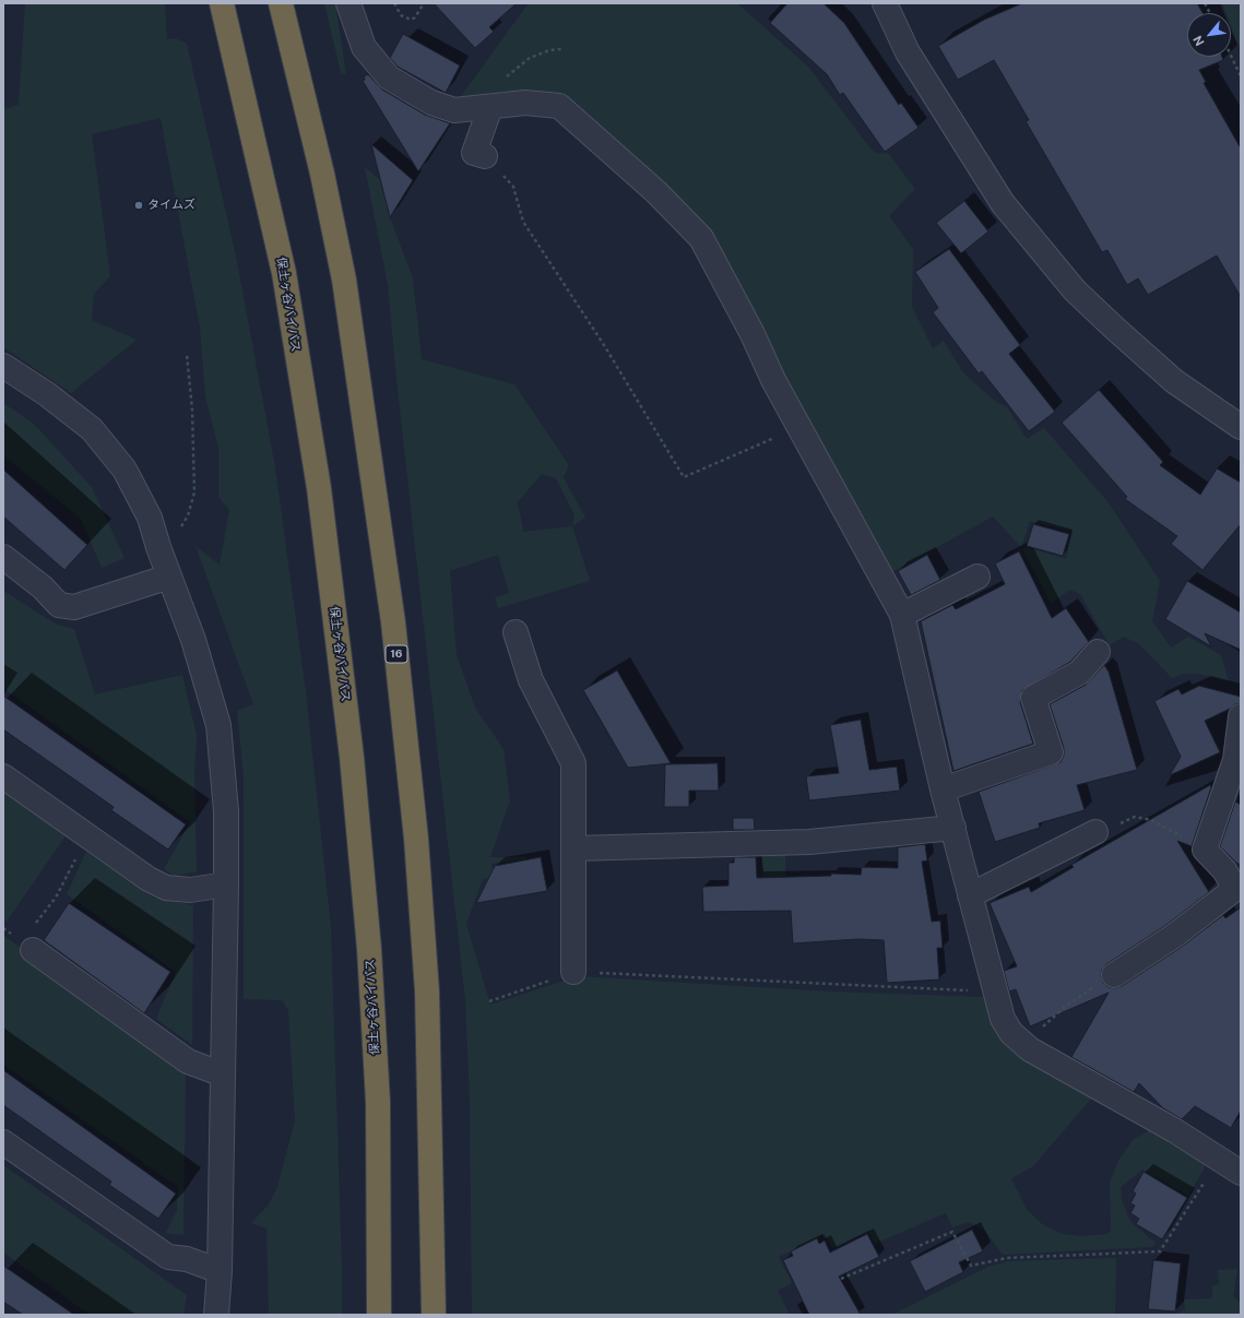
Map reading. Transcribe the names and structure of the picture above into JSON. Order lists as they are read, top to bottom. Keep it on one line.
{"streets":{"highway":["保土ヶ谷バイパス","16"]},"places":["タイムズ"],"north":"bottom left"}
